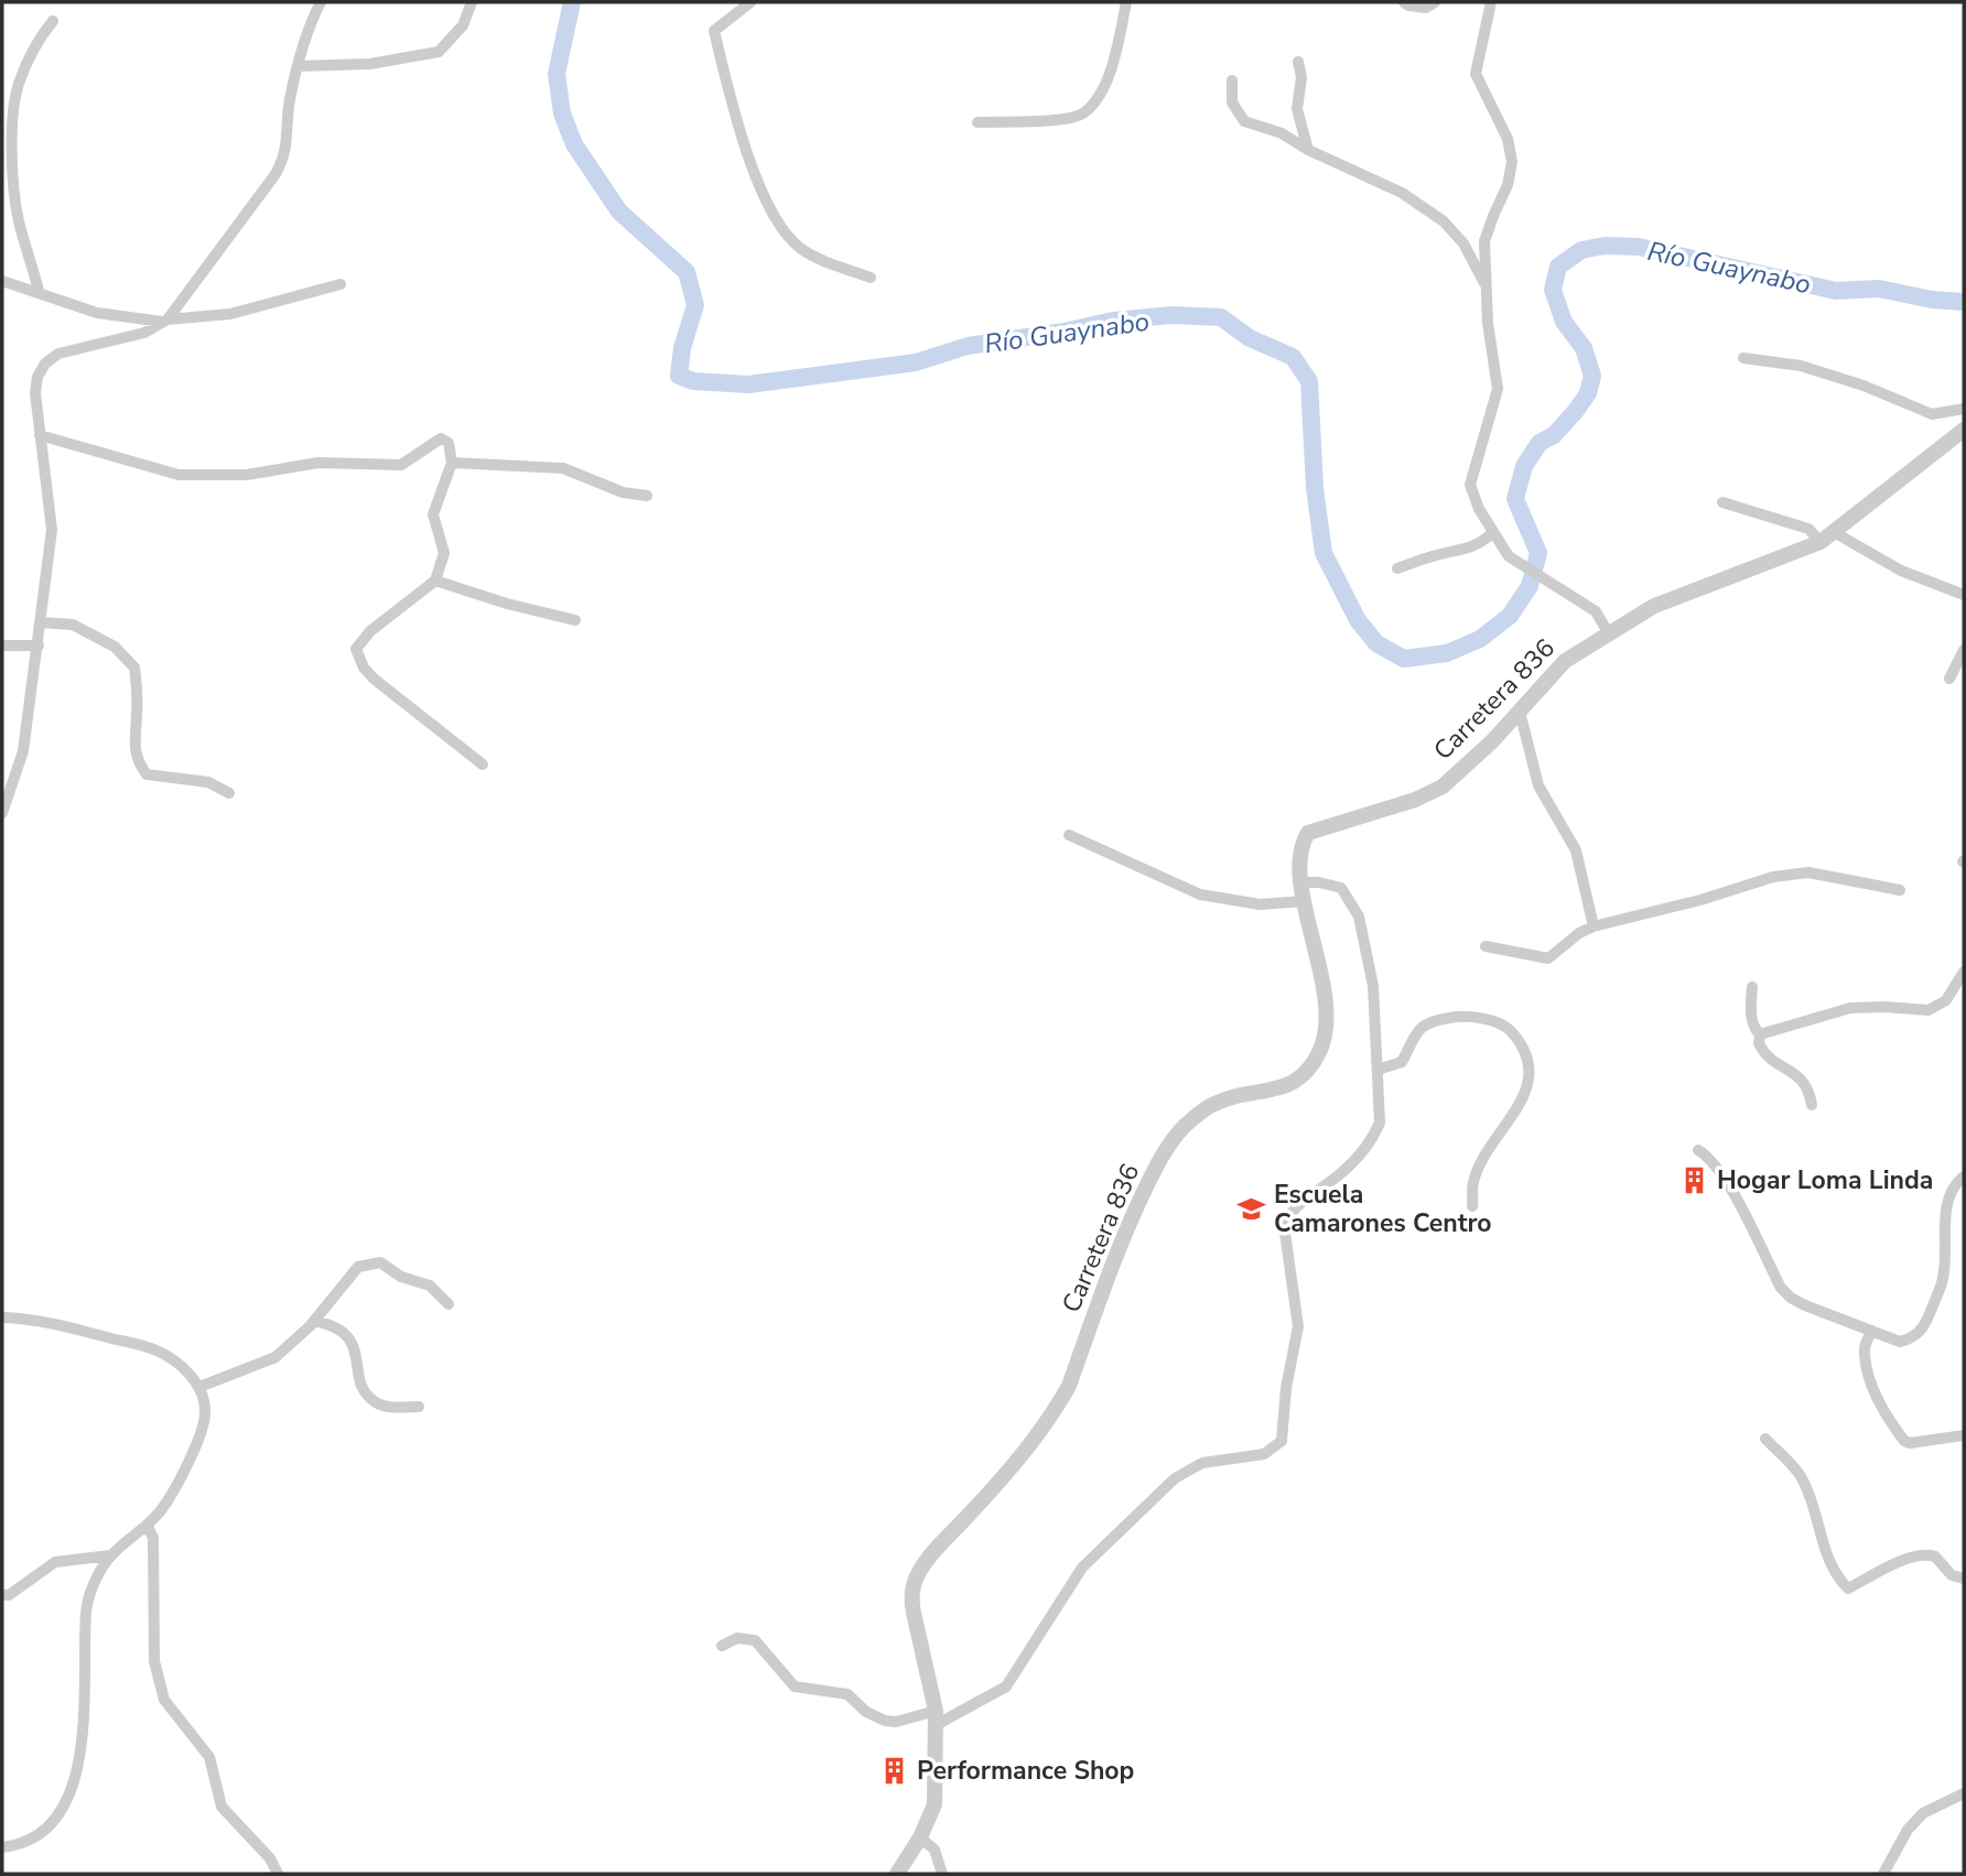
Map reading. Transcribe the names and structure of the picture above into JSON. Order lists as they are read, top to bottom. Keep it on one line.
{"streets":{"street":["Carretera 836"]},"water":["Río Guaynabo"],"places":{"building":["Hogar Loma Linda","Performance Shop"],"school or university":["Escuela Camarones Centro"]}}
